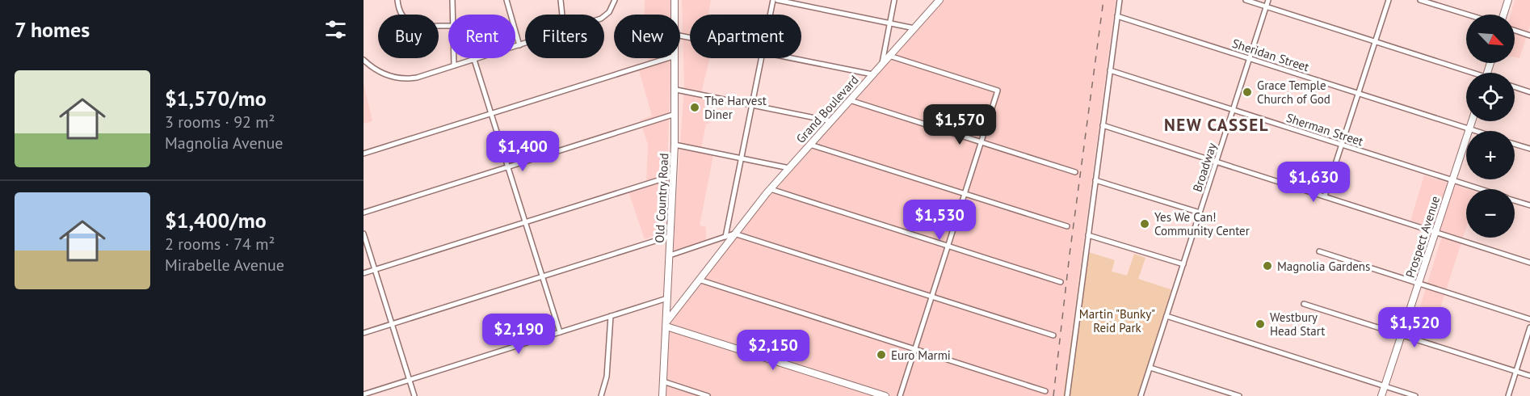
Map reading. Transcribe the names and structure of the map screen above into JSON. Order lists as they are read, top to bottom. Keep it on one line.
{"streets":{"main road":["Old Country Road"],"street":["Sheridan Street","Grand Boulevard","Sherman Street","Broadway","Prospect Avenue"]},"crossings":[["Sheridan Street","Broadway"],["Sheridan Street","Prospect Avenue"],["Grand Boulevard","Old Country Road"],["Sherman Street","Broadway"],["Sherman Street","Prospect Avenue"]],"districts":["NEW CASSEL"],"parks":["Martin \"Bunky\" Reid Park"],"places":["Grace Temple Church of God","The Harvest Diner","Yes We Can! Community Center","Magnolia Gardens","Westbury Head Start","Euro Marmi"],"north":"bottom right","page":{"heading":"7 homes","map_buttons":["+","−"],"chip":["Buy","Rent","Filters","New","Apartment"],"list":[{"name":"$1,570/mo","note":"3 rooms · 92 m² · Magnolia Avenue"},{"name":"$1,400/mo","note":"2 rooms · 74 m² · Mirabelle Avenue"}],"price":["$1,570","$1,400","$1,630","$1,530","$1,520","$2,190","$2,150"]}}
